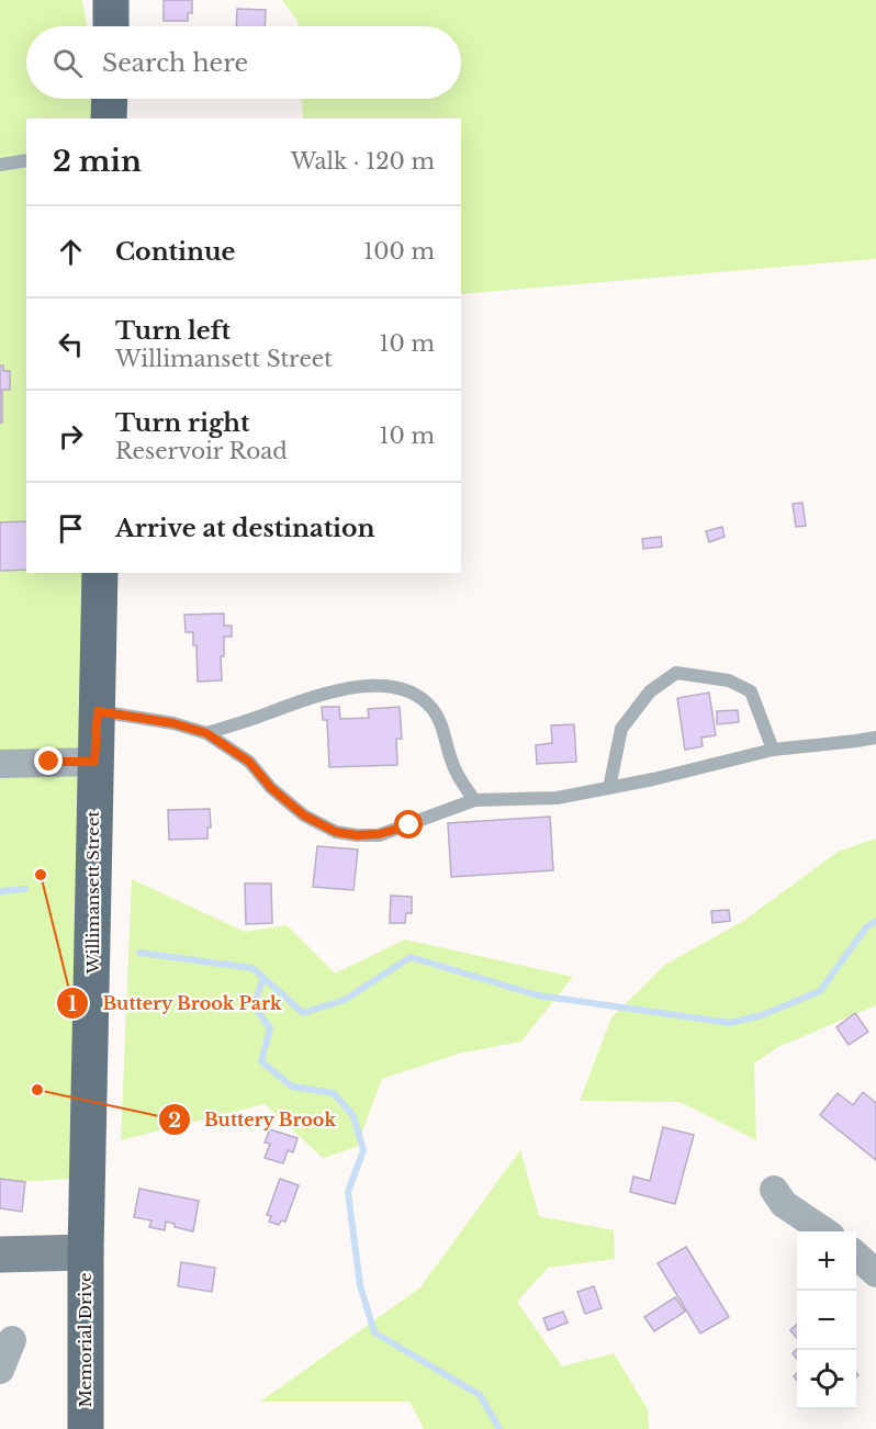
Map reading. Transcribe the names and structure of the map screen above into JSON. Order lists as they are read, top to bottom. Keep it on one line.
{"streets":{"main road":["Willimansett Street","Memorial Drive"]},"crossings":[["Willimansett Street","Memorial Drive"]],"places":["Buttery Brook Park","Buttery Brook"],"page":{"search":"Search here","heading":["2 min","Walk · 120 m"],"list":[["Continue","100 m"],["Turn left","Willimansett Street","10 m"],["Turn right","Reservoir Road","10 m"],"Arrive at destination"],"map_buttons":["+","−"]}}
